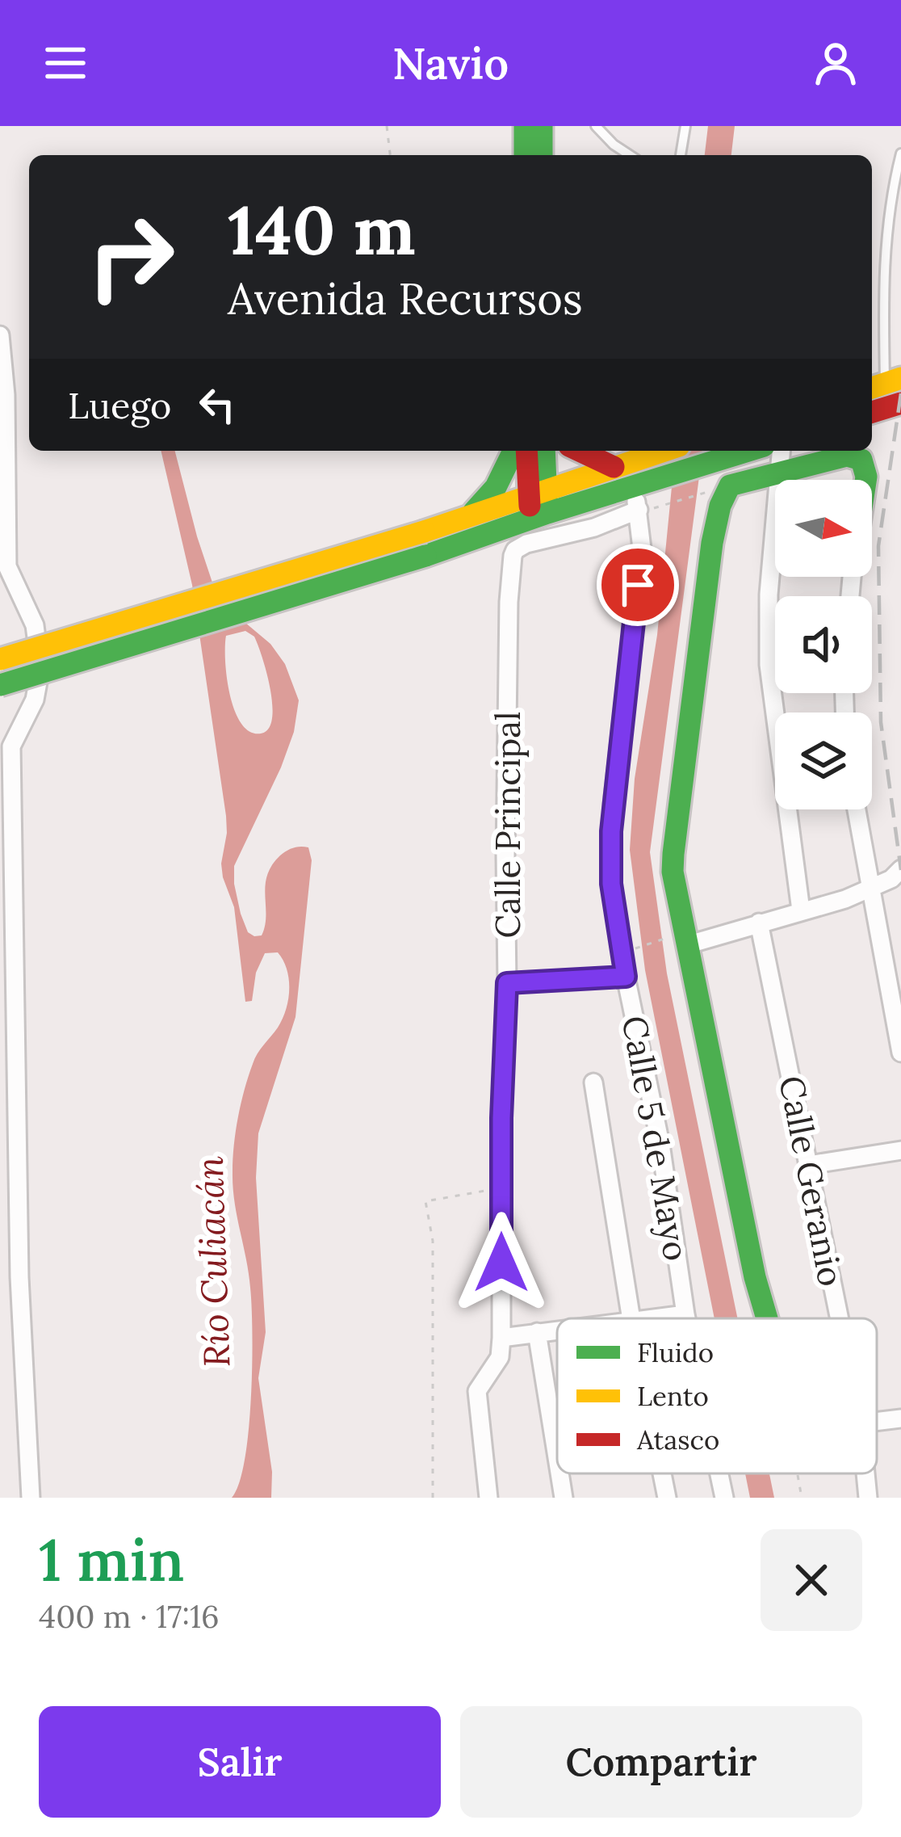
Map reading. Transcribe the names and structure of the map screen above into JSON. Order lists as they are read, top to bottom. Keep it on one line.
{"streets":{"street":["Calle Principal","Calle 5 de Mayo","Calle Geranio"]},"crossings":[["Calle Principal","Calle 5 de Mayo"]],"water":["Río Culiacán"],"legend":["Fluido","Lento","Atasco"],"north":"right","page":{"header":"Navio","turn":["140 m","Avenida Recursos"],"then":"Luego","heading":["1 min","400 m · 17:16"],"buttons":["Salir","Compartir"]}}
